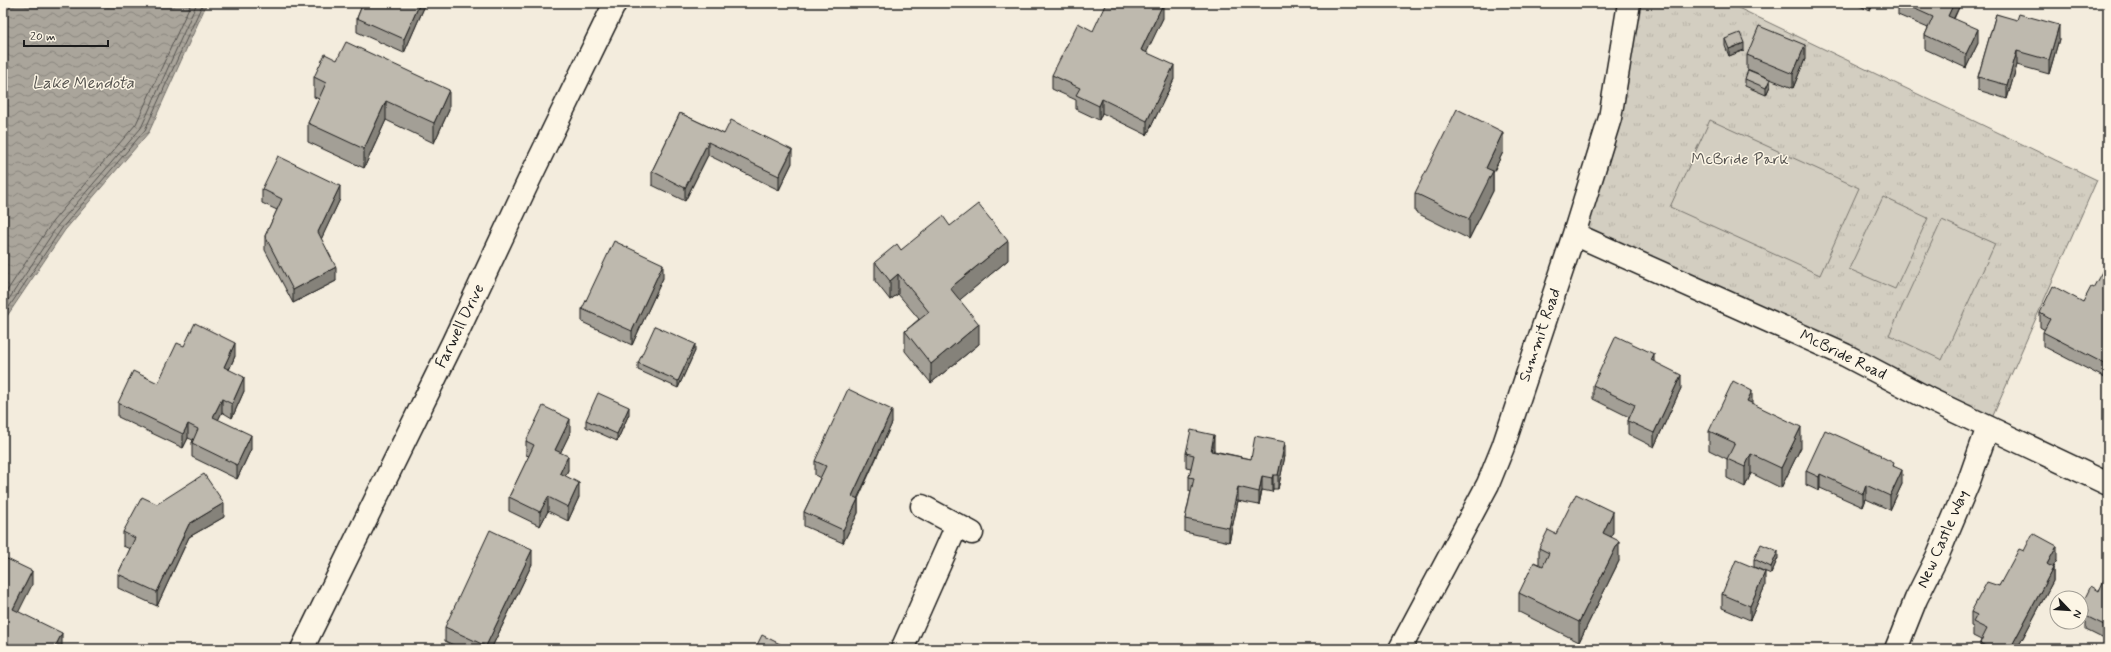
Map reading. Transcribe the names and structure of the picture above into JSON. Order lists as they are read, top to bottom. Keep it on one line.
{"streets":{"street":["Farwell Drive","Summit Road","McBride Road","New Castle Way"]},"crossings":[["Summit Road","McBride Road"],["McBride Road","New Castle Way"]],"water":["Lake Mendota"],"parks":["McBride Park"],"scale_bar":"20 m","north":"bottom right"}
